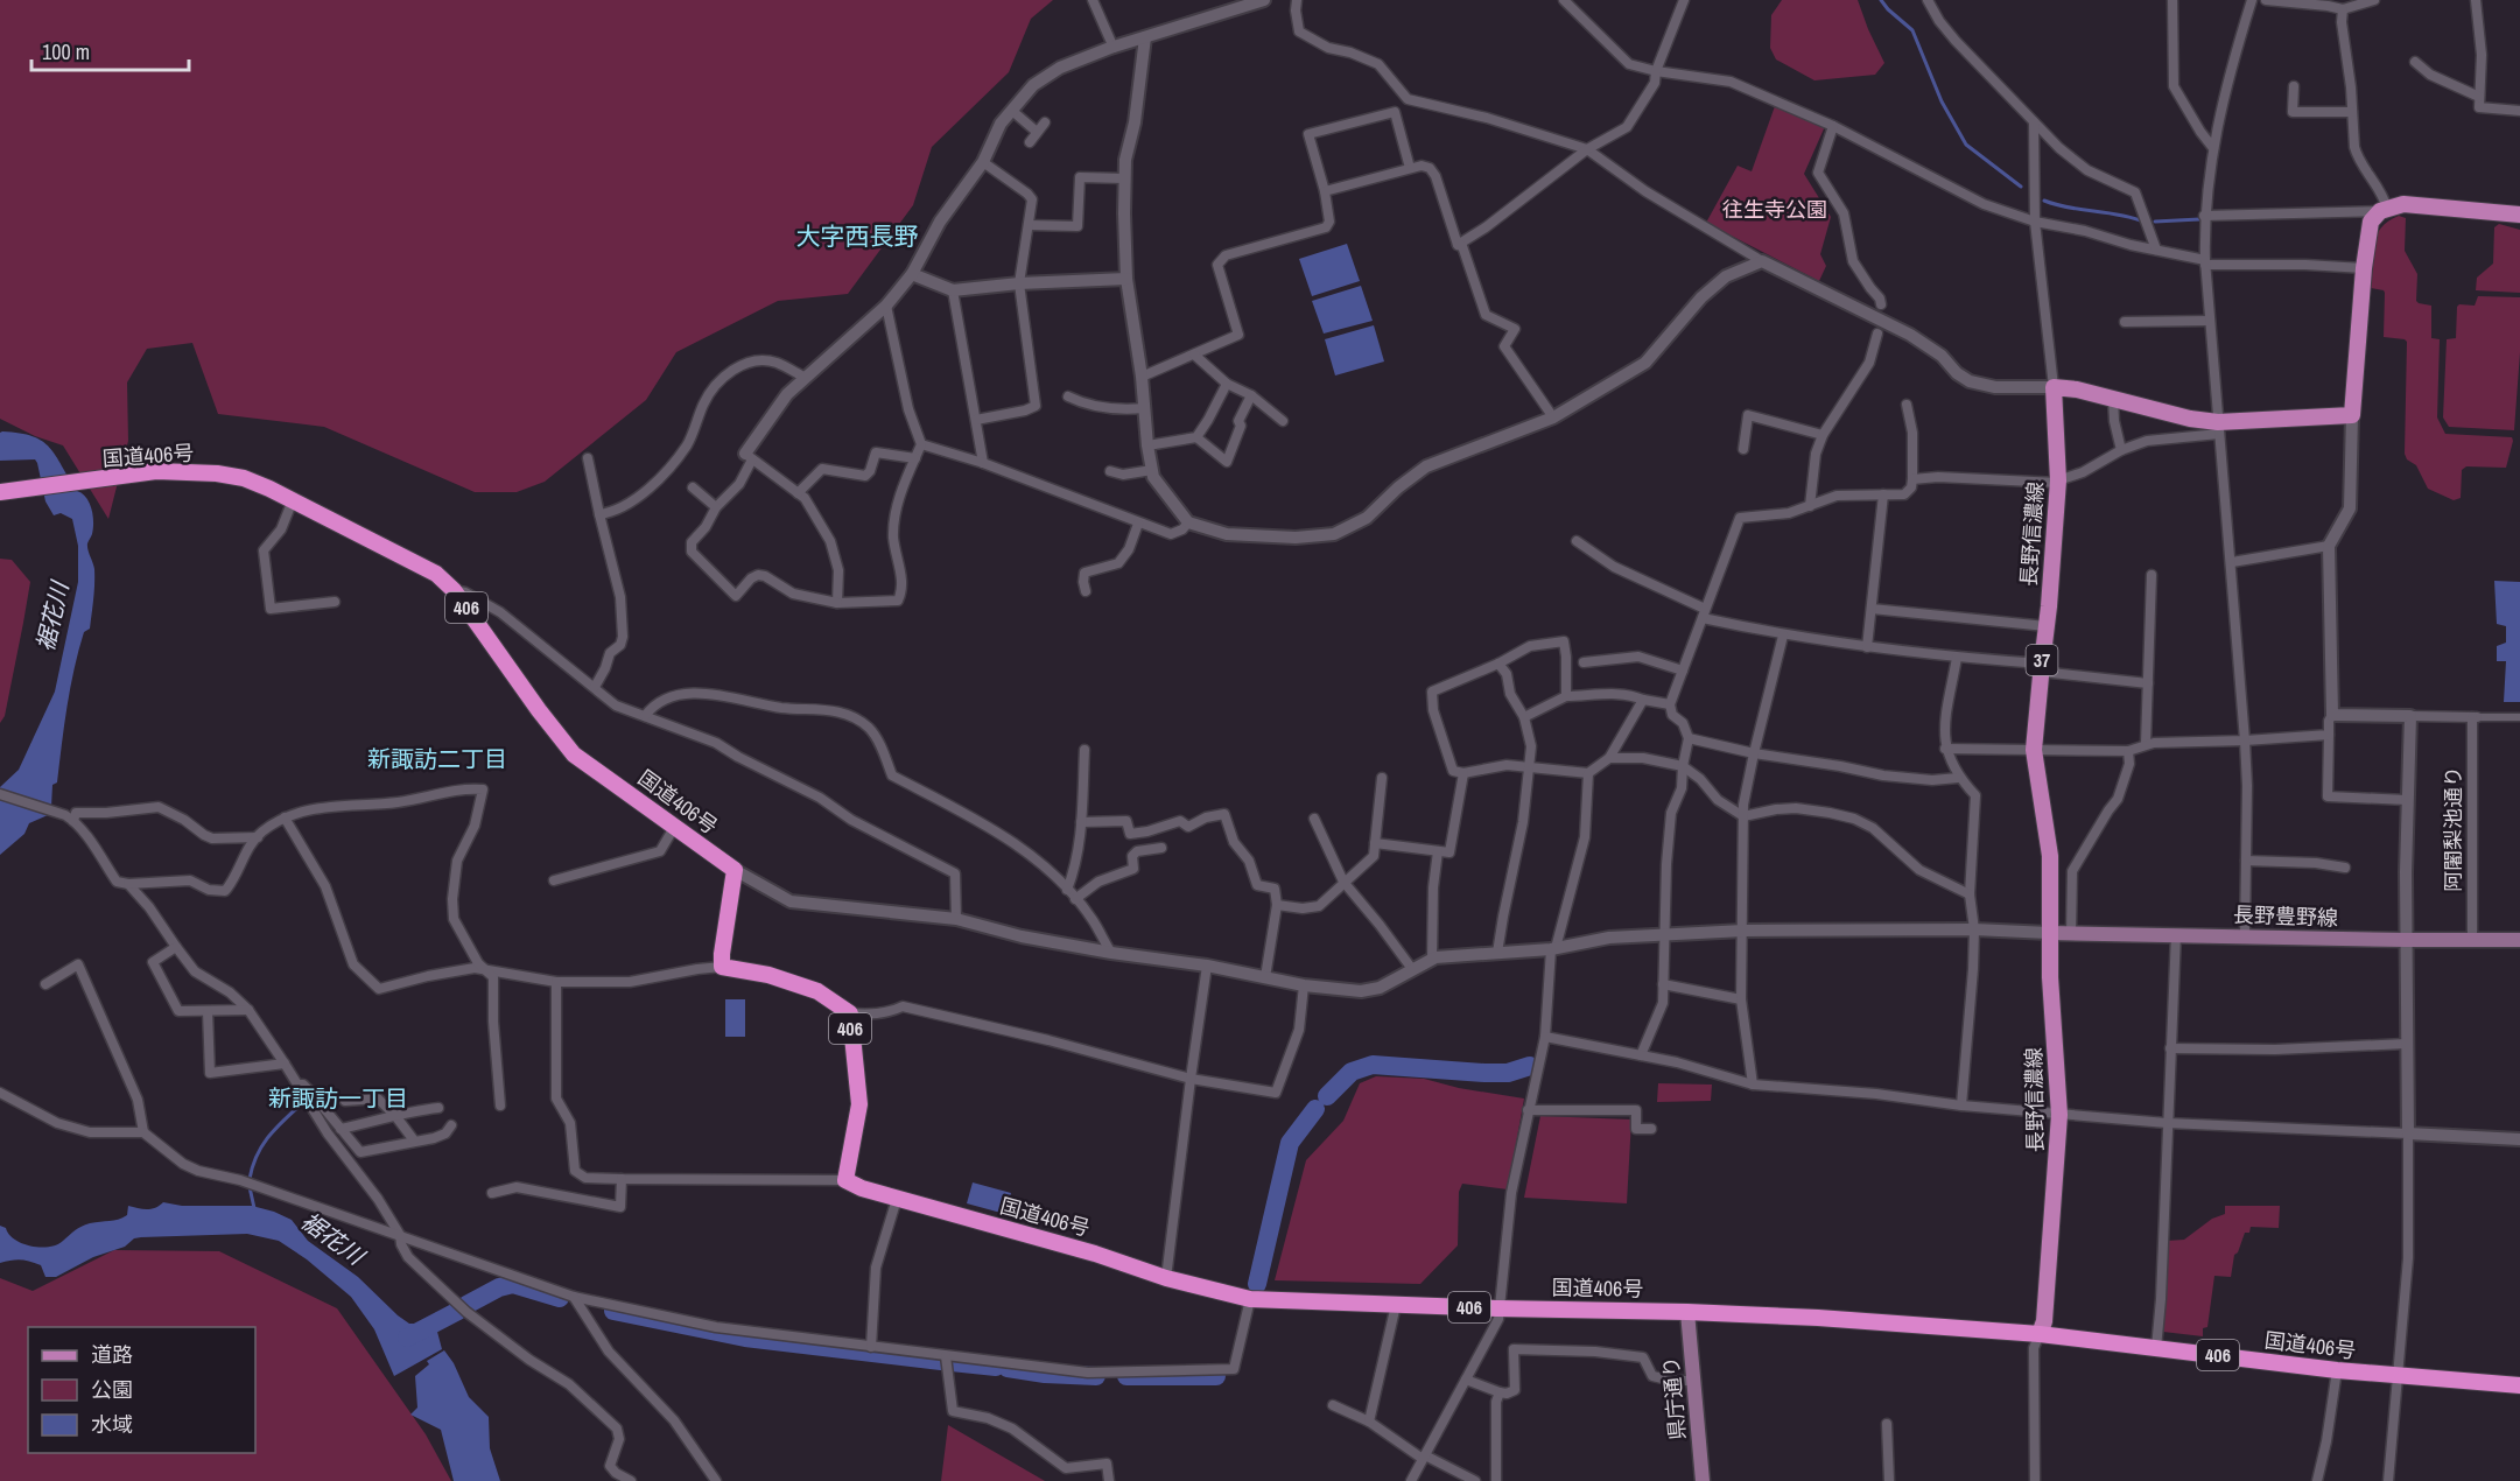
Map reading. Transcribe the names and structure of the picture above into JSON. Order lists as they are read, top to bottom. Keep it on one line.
{"streets":{"highway":["国道406号","406"],"main road":["長野信濃線","37","長野豊野線","県庁通り"],"street":["阿闍梨池通り"]},"crossings":[["国道406号","長野信濃線"],["国道406号","406"],["国道406号","県庁通り"],["長野信濃線","長野豊野線"],["阿闍梨池通り","長野豊野線"]],"districts":["大字西長野","新諏訪二丁目","新諏訪一丁目"],"water":["裾花川"],"parks":["往生寺公園"],"legend":["道路","公園","水域"],"scale_bar":"100 m"}
